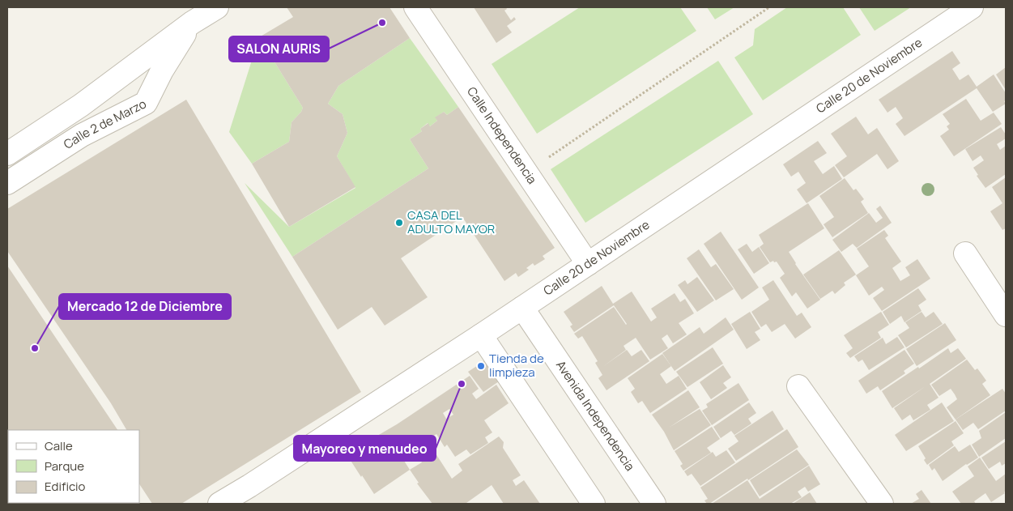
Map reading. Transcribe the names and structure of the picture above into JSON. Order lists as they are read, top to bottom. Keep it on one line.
{"streets":{"street":["Calle 20 de Noviembre","Calle 2 de Marzo","Calle Independencia","Avenida Independencia"]},"crossings":[["Calle 20 de Noviembre","Calle Independencia"],["Calle 20 de Noviembre","Avenida Independencia"]],"places":["SALON AURIS","CASA DEL ADULTO MAYOR","Mercado 12 de Diciembre","Tienda de limpieza","Mayoreo y menudeo"],"legend":["Calle","Parque","Edificio"]}
